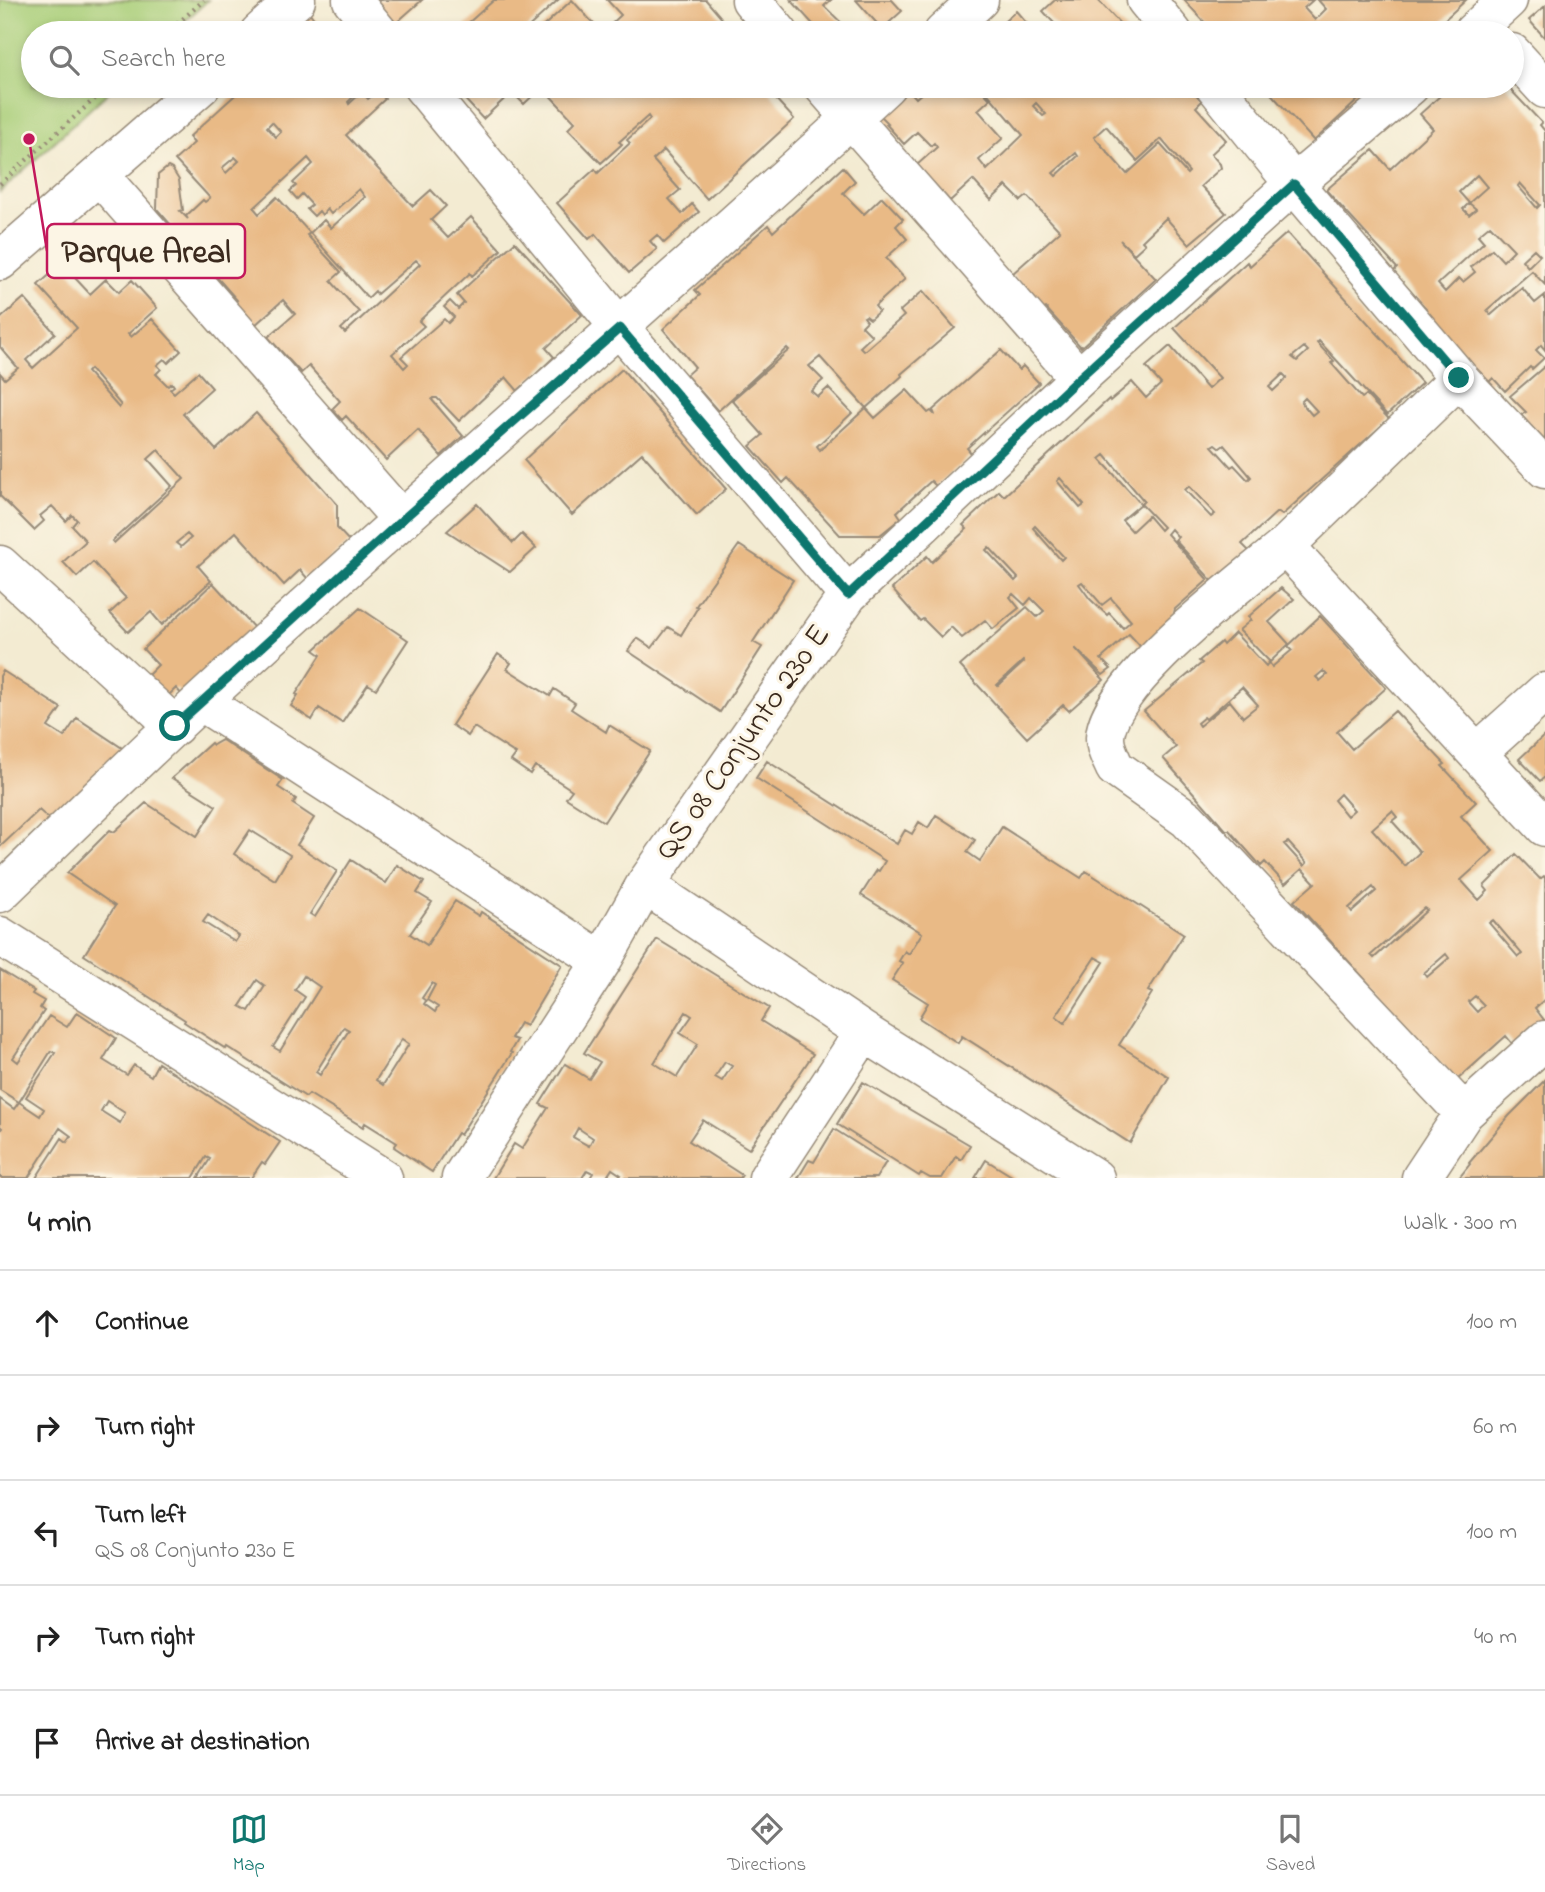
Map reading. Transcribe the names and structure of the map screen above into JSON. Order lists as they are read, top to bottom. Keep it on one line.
{"streets":{"street":["QS 08 Conjunto 230 E"]},"places":["Parque Areal"],"page":{"search":"Search here","heading":["4 min","Walk · 300 m"],"list":[["Continue","100 m"],["Turn right","60 m"],["Turn left","QS 08 Conjunto 230 E","100 m"],["Turn right","40 m"],"Arrive at destination"],"nav":["Map","Directions","Saved"]}}
